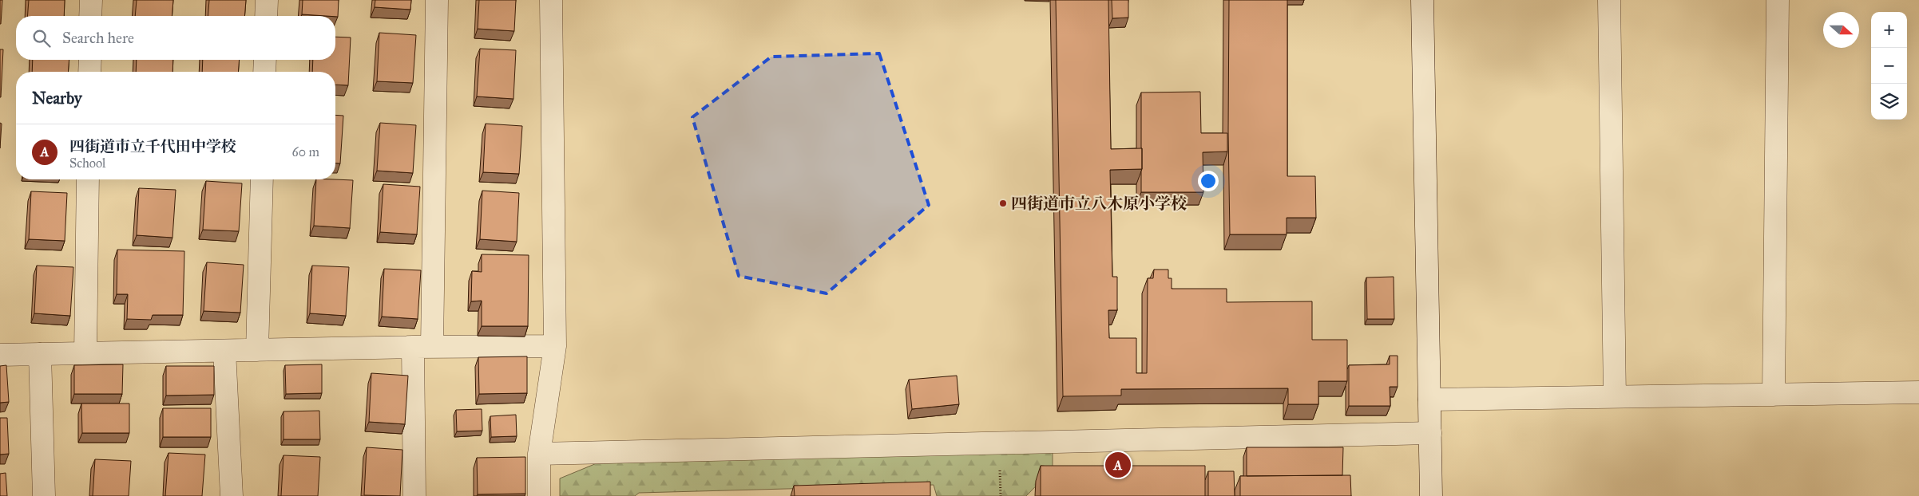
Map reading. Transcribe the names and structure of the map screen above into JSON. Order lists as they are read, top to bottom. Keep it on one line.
{"places":["四街道市立八木原小学校"],"north":"right","page":{"map_buttons":["+","−"],"search":"Search here","heading":"Nearby","list":[{"mark":"A","name":"四街道市立千代田中学校","note":"School","value":"60 m"}],"pins":"A"}}
